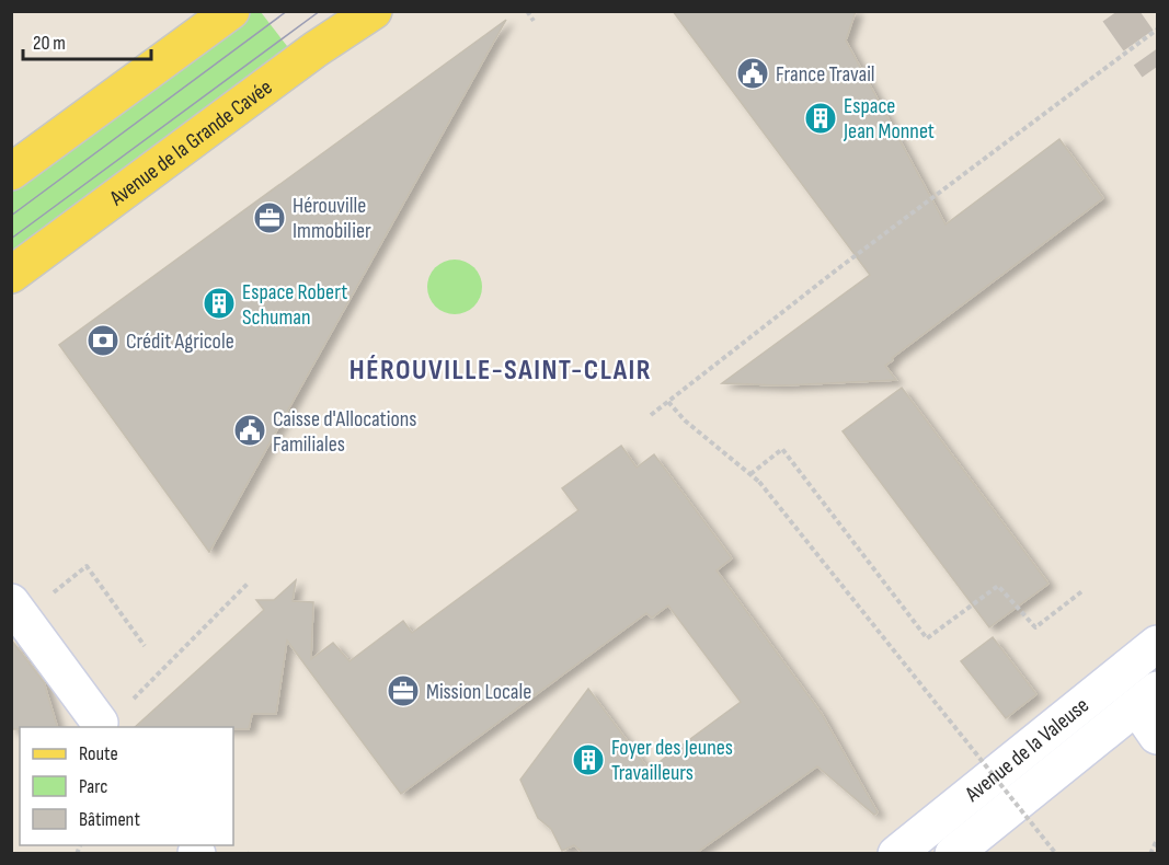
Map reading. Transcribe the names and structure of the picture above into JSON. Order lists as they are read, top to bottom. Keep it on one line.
{"streets":{"main road":["Avenue de la Grande Cavée"],"street":["Avenue de la Valeuse"]},"districts":["HÉROUVILLE-SAINT-CLAIR"],"places":{"public building":["France Travail","Caisse d'Allocations Familiales"],"building":["Espace Jean Monnet","Espace Robert Schuman","Foyer des Jeunes Travailleurs"],"office":["Hérouville Immobilier","Mission Locale"],"bank":["Crédit Agricole"]},"legend":["Route","Parc","Bâtiment"],"scale_bar":"20 m"}
